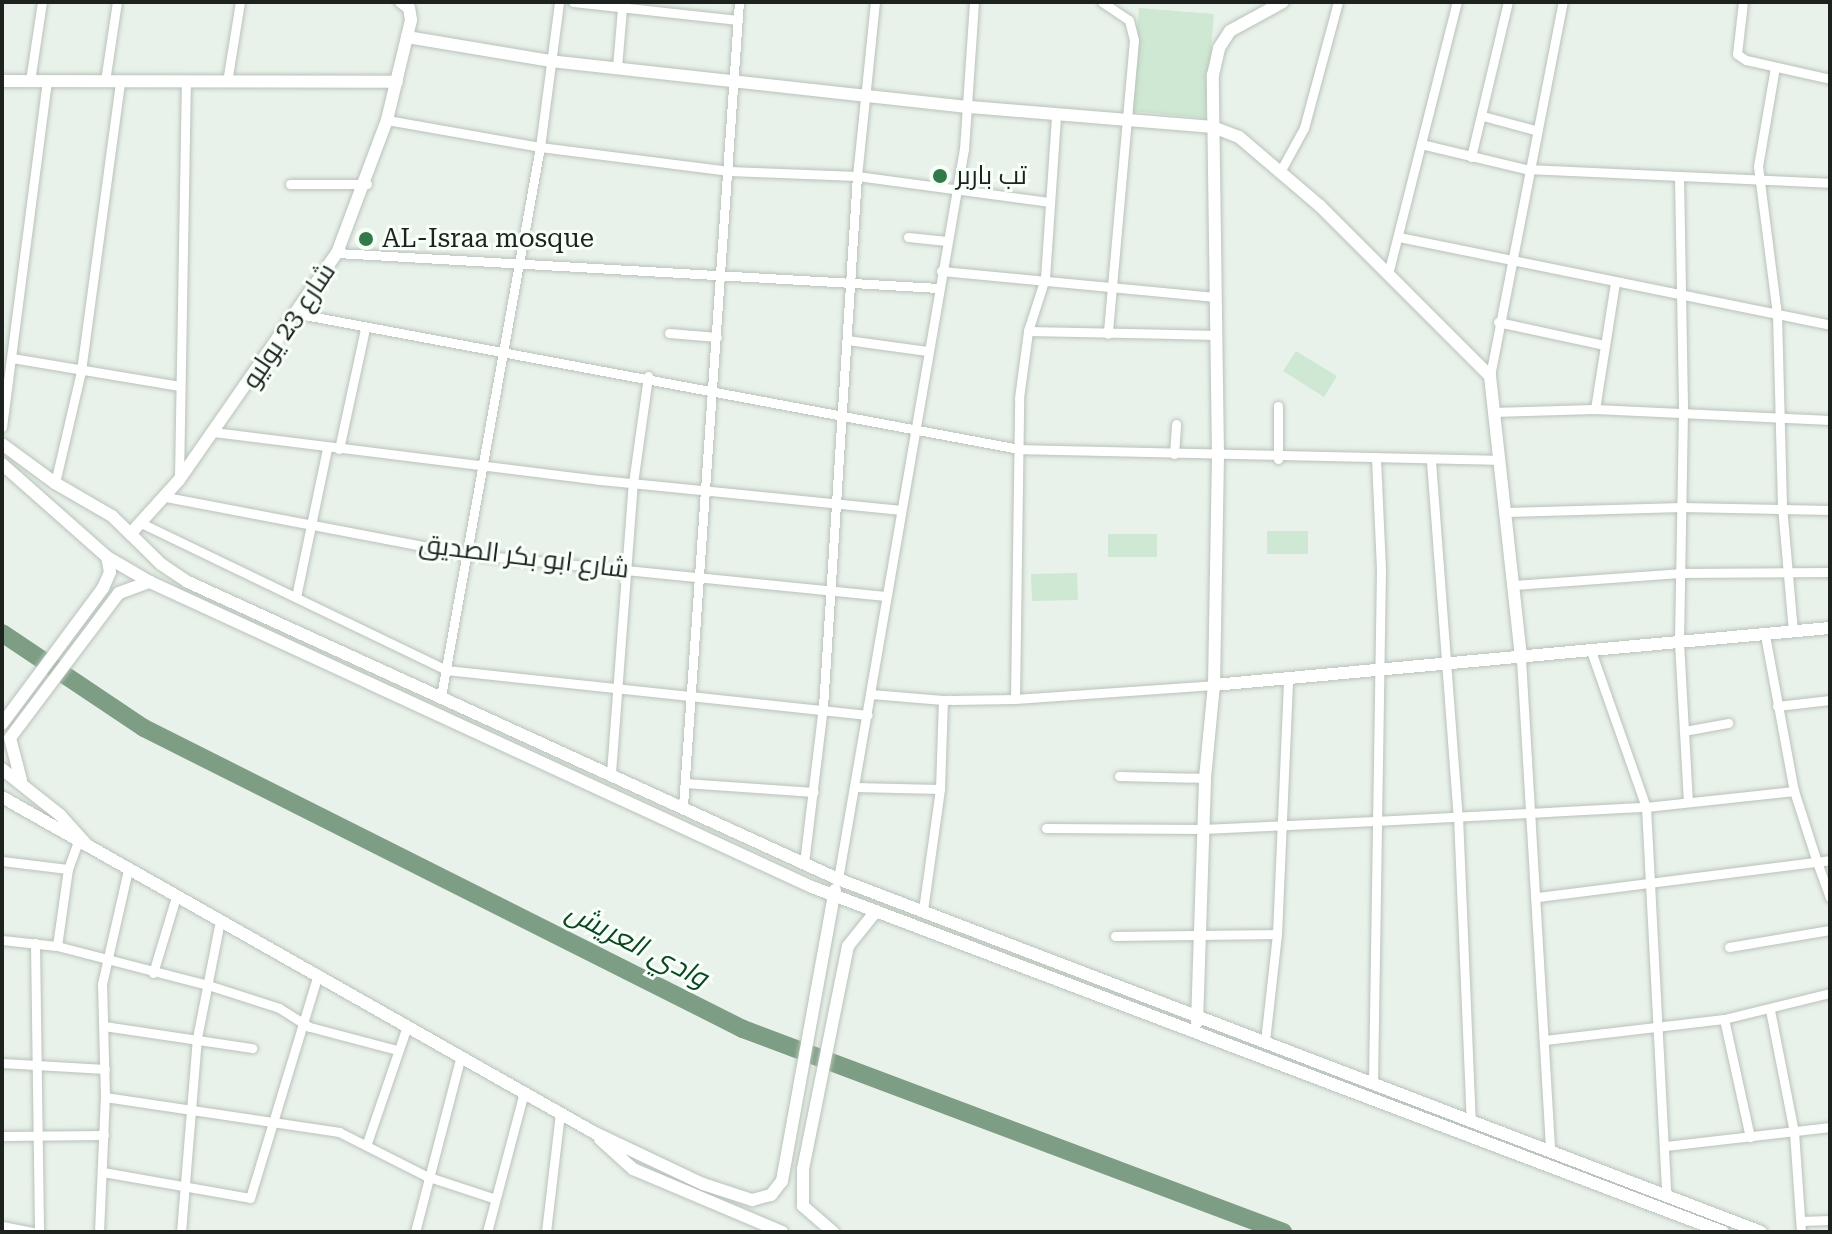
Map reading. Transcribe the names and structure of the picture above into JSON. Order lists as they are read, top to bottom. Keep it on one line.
{"streets":{"street":["شارع 23 يوليو","شارع ابو بكر الصديق"]},"crossings":[["شارع 23 يوليو","شارع ابو بكر الصديق"]],"water":["وادي العريش"],"places":["تب باربر","AL-Israa mosque"]}
